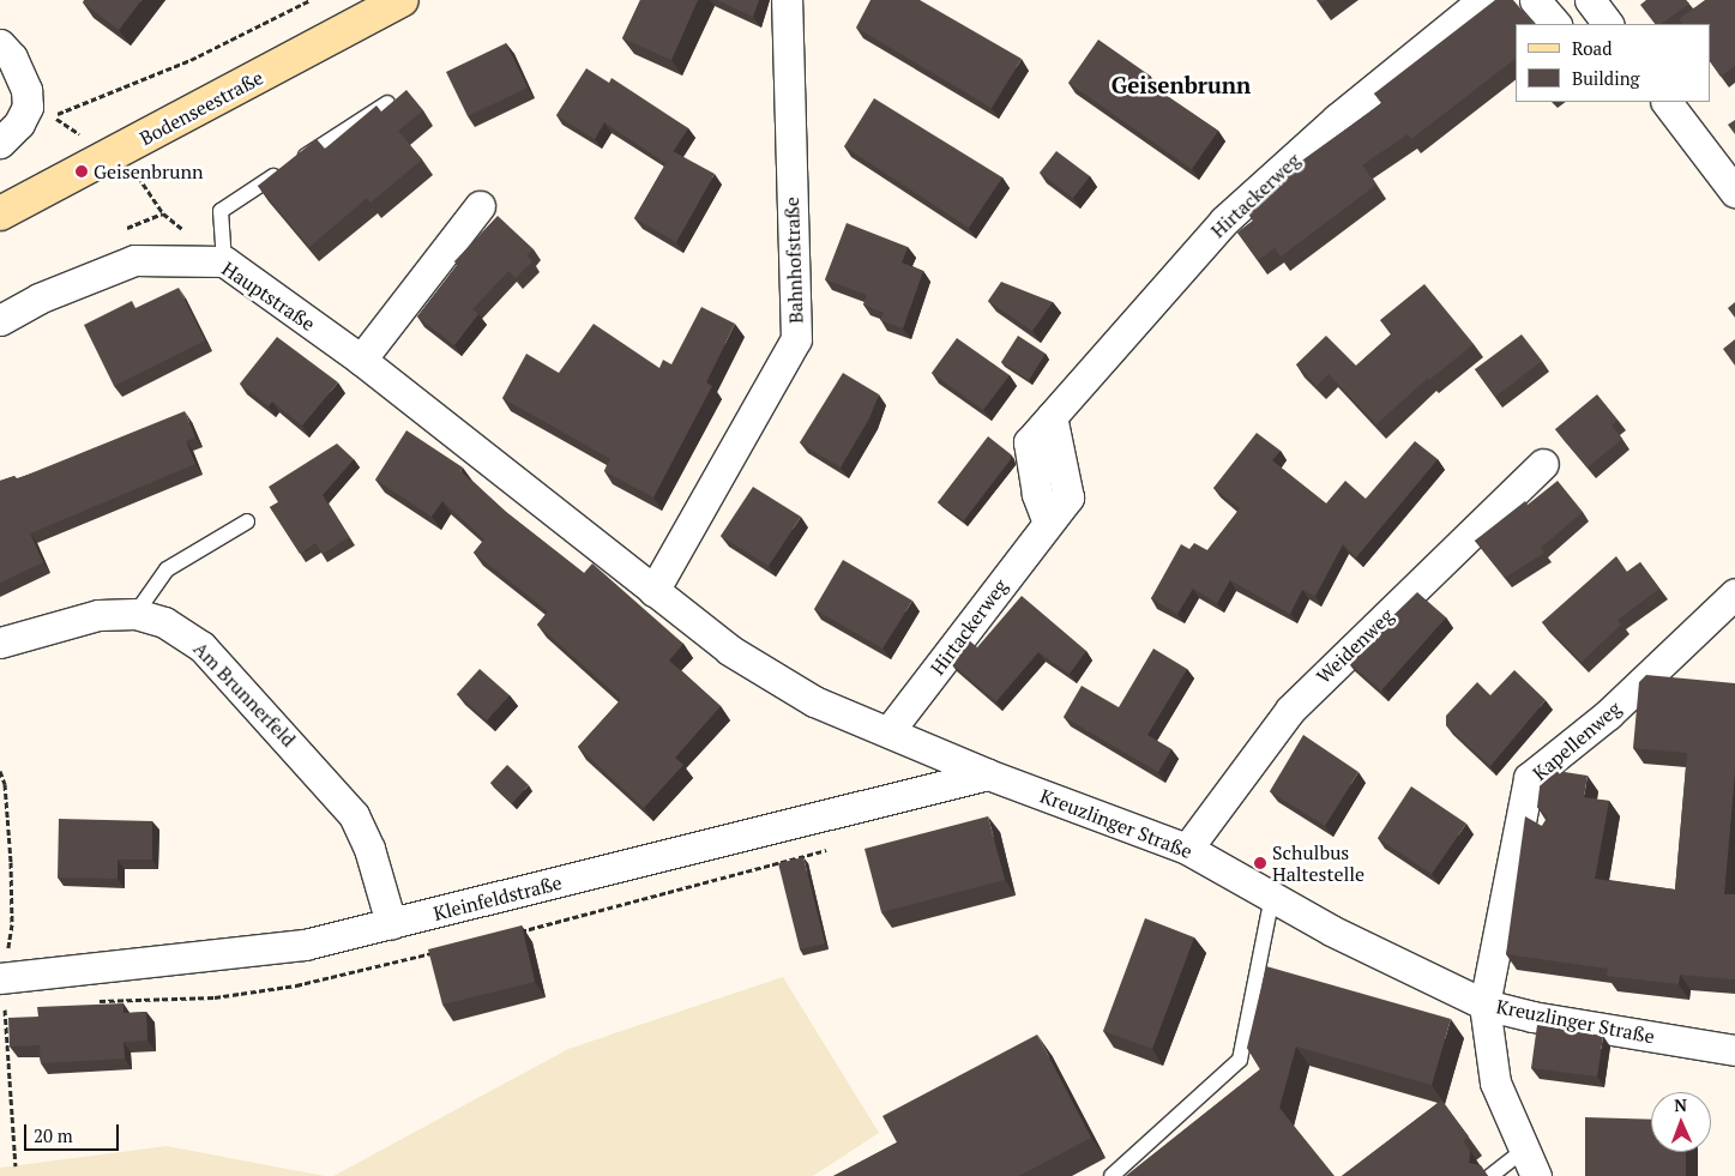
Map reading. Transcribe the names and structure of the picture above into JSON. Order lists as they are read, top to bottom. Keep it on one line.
{"streets":{"main road":["Bodenseestraße"],"street":["Hirtackerweg","Bahnhofstraße","Hauptstraße","Weidenweg","Am Brunnerfeld","Kapellenweg","Kreuzlinger Straße","Kleinfeldstraße"]},"crossings":[["Hirtackerweg","Kreuzlinger Straße"],["Bahnhofstraße","Hauptstraße"],["Bahnhofstraße","Kreuzlinger Straße"],["Hauptstraße","Kreuzlinger Straße"],["Weidenweg","Kreuzlinger Straße"],["Am Brunnerfeld","Kleinfeldstraße"],["Kapellenweg","Kreuzlinger Straße"],["Kreuzlinger Straße","Kleinfeldstraße"]],"districts":["Geisenbrunn"],"places":["Geisenbrunn","Schulbus Haltestelle"],"legend":["Road","Building"],"scale_bar":"20 m","north":"top"}
